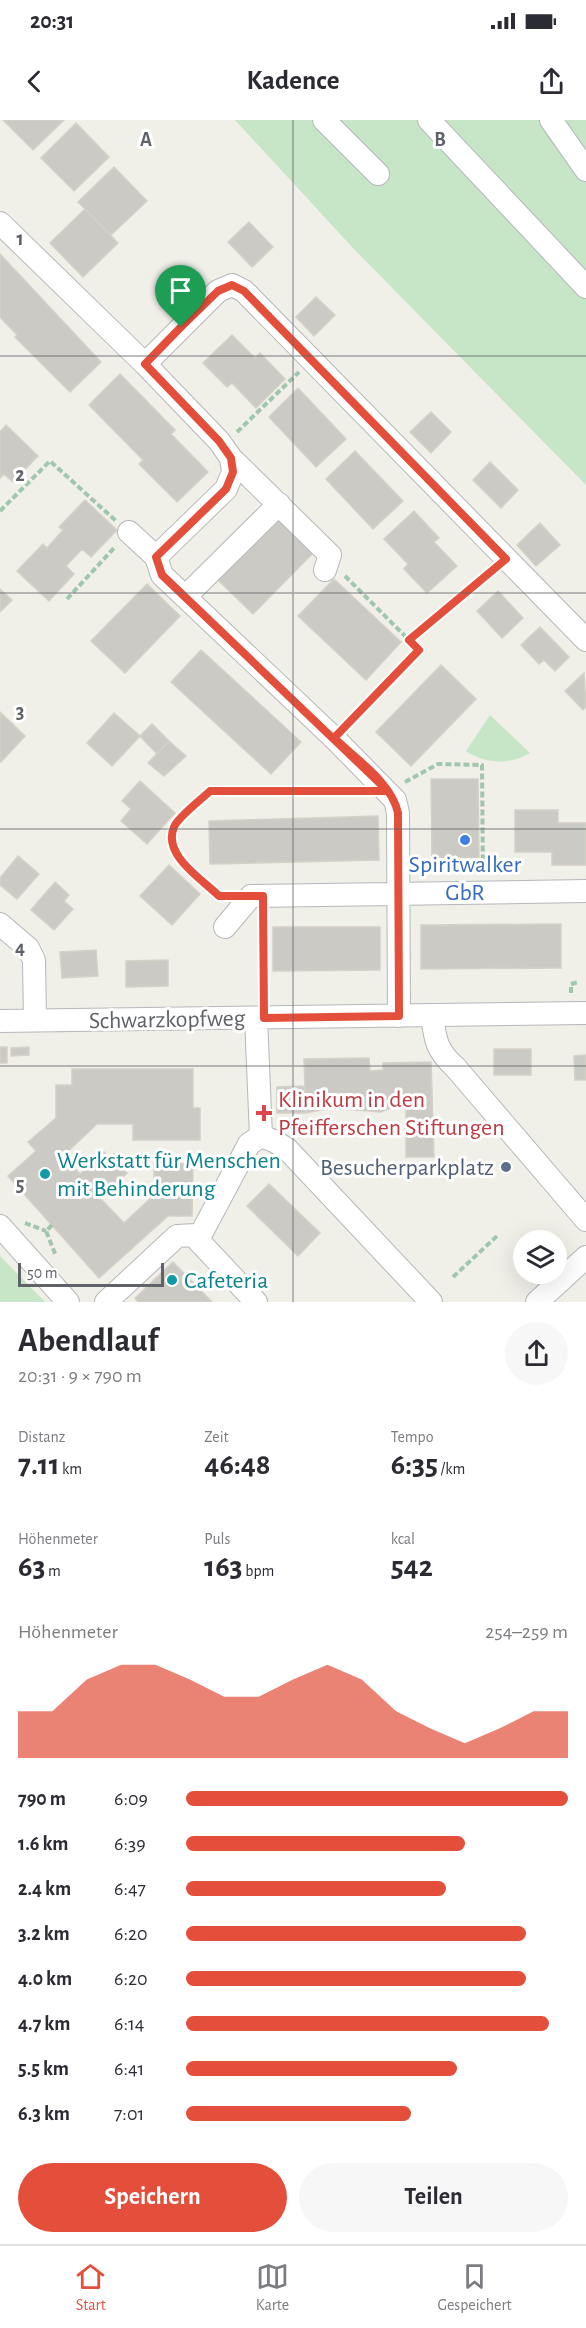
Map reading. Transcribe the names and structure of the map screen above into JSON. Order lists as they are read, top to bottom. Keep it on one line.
{"streets":{"street":["Schwarzkopfweg"]},"places":{"other":["Spiritwalker GbR","Besucherparkplatz","Werkstatt für Menschen mit Behinderung","Cafeteria"],"health":["Klinikum in den Pfeifferschen Stiftungen"]},"scale_bar":"50 m","page":{"status":"20:31","header":"Kadence","scale":"50 m","heading":["Abendlauf","20:31 · 9 × 790 m"],"stats":[["Distanz","7.11 km"],["Zeit","46:48"],["Tempo","6:35 /km"],["Höhenmeter","63 m"],["Puls","163 bpm"],["kcal","542"]],"chart":["Höhenmeter","254–259 m"],"list":[{"name":"790 m","note":"6:09"},{"name":"1.6 km","note":"6:39"},{"name":"2.4 km","note":"6:47"},{"name":"3.2 km","note":"6:20"},{"name":"4.0 km","note":"6:20"},{"name":"4.7 km","note":"6:14"},{"name":"5.5 km","note":"6:41"},{"name":"6.3 km","note":"7:01"}],"buttons":["Speichern","Teilen"],"tabs":["Start","Karte","Gespeichert"]},"grid":{"columns":["A","B"],"rows":["1","2","3","4","5"]}}
